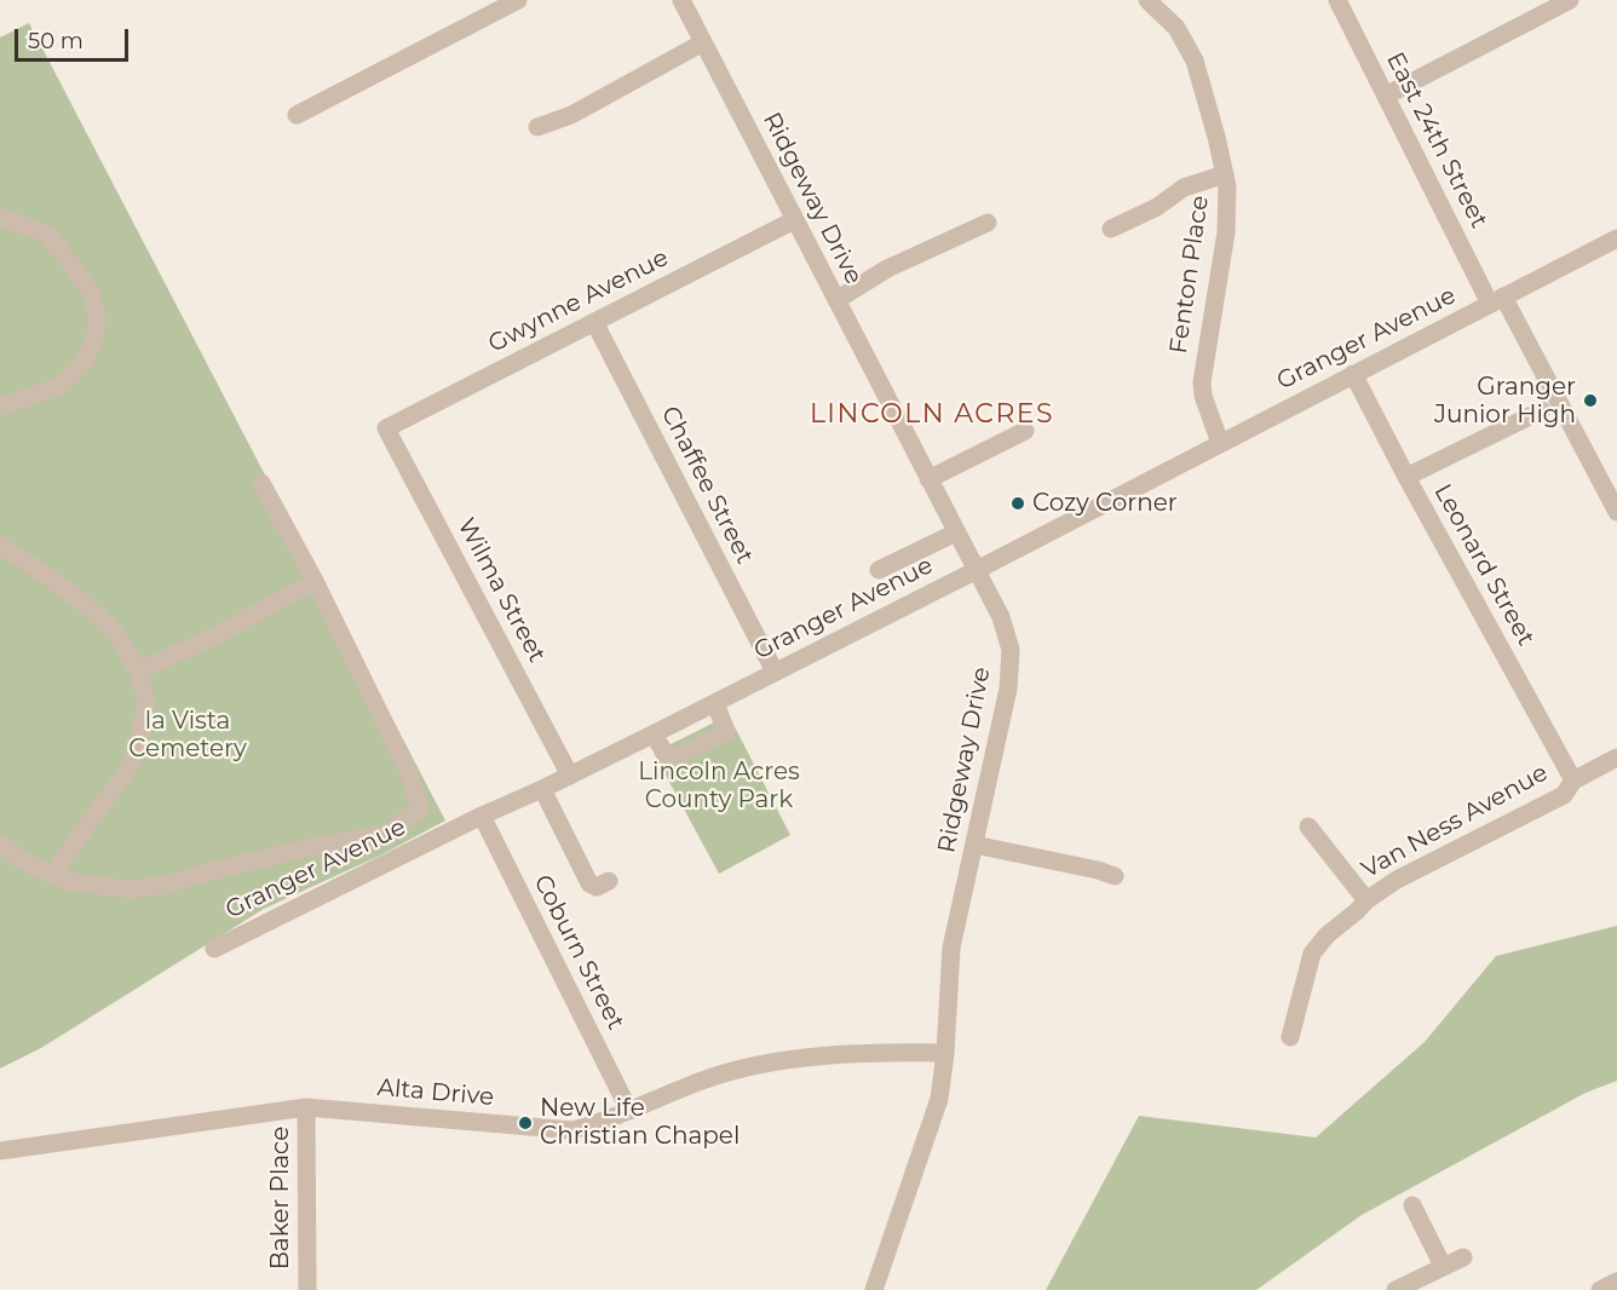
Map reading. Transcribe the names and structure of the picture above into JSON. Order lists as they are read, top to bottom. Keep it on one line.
{"streets":{"street":["East 24th Street","Ridgeway Drive","Fenton Place","Gwynne Avenue","Granger Avenue","Chaffee Street","Leonard Street","Wilma Street","Van Ness Avenue","Coburn Street","Alta Drive","Baker Place"]},"crossings":[["East 24th Street","Granger Avenue"],["Ridgeway Drive","Gwynne Avenue"],["Ridgeway Drive","Granger Avenue"],["Ridgeway Drive","Alta Drive"],["Fenton Place","Granger Avenue"],["Gwynne Avenue","Chaffee Street"],["Gwynne Avenue","Wilma Street"],["Granger Avenue","Chaffee Street"],["Granger Avenue","Leonard Street"],["Granger Avenue","Wilma Street"],["Granger Avenue","Coburn Street"],["Leonard Street","Van Ness Avenue"],["Coburn Street","Alta Drive"],["Alta Drive","Baker Place"]],"districts":["LINCOLN ACRES"],"parks":["la Vista Cemetery","Lincoln Acres County Park"],"places":["Granger Junior High","Cozy Corner","New Life Christian Chapel"],"scale_bar":"50 m"}
